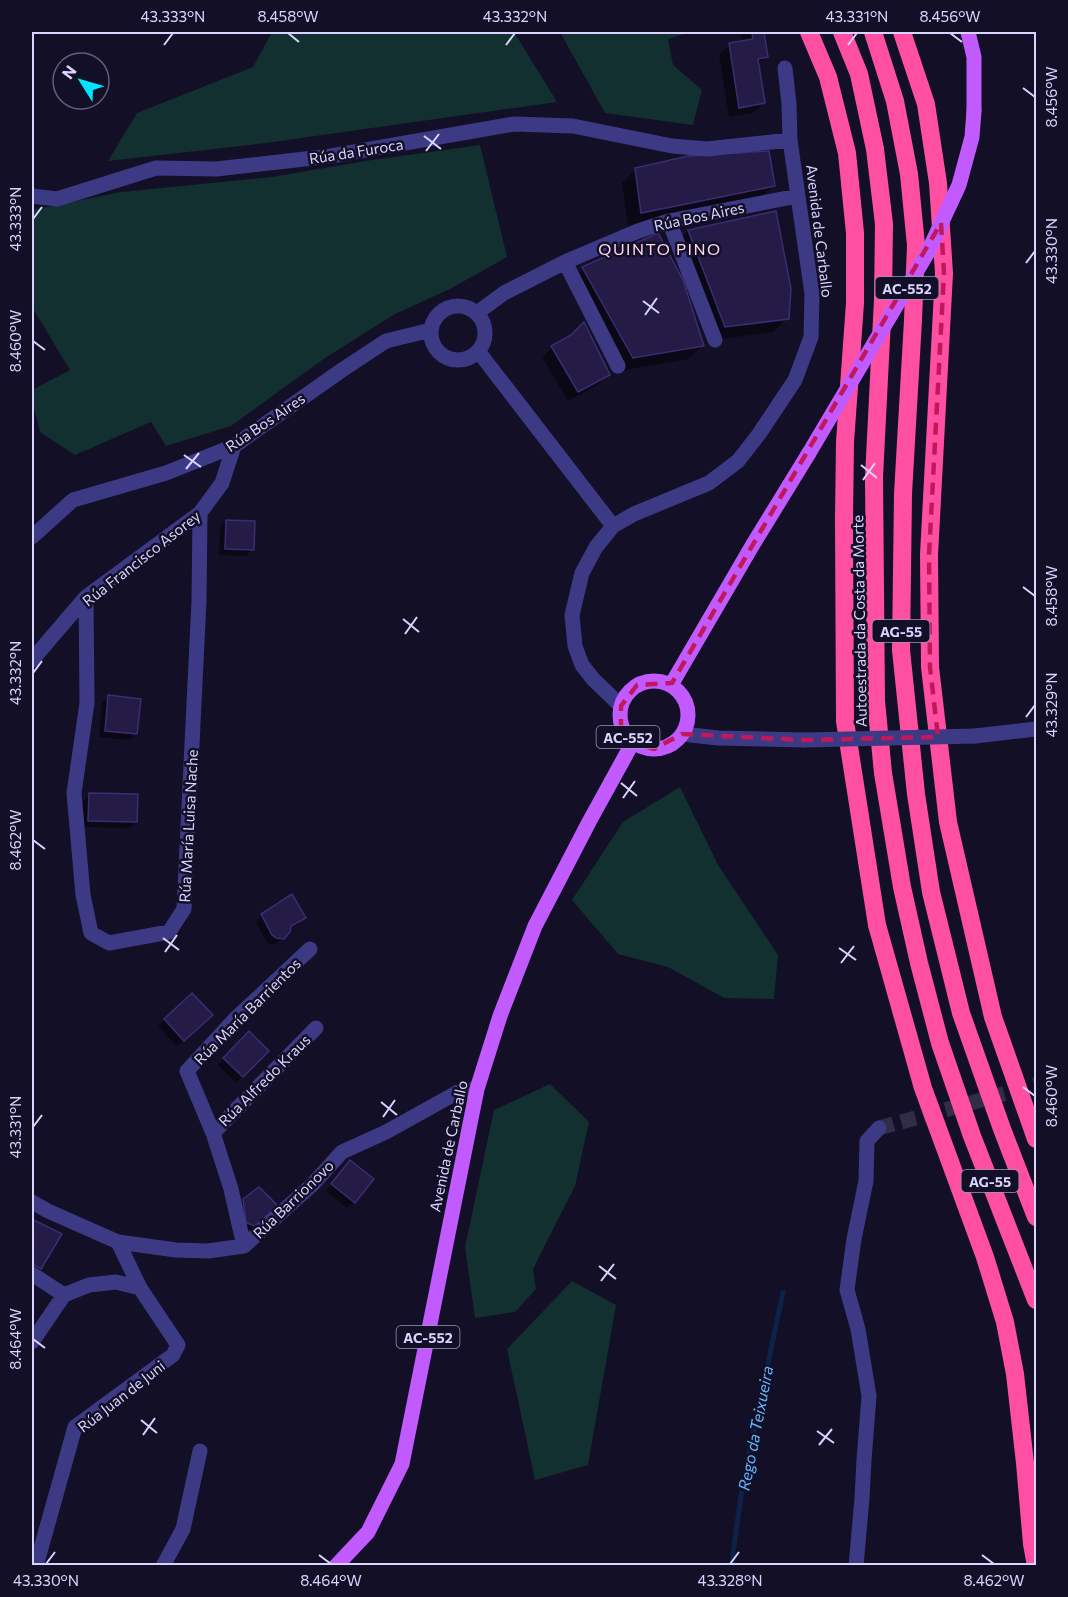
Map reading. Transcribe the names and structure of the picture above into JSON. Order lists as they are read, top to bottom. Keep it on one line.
{"streets":{"highway":["Autoestrada da Costa da Morte","AG-55"],"main road":["Avenida de Carballo","AC-552"],"street":["Rúa da Furoca","Rúa Bos Aires","Rúa Francisco Asorey","Rúa María Luisa Nache","Rúa María Barrientos","Rúa Alfredo Kraus","Rúa Barrionovo","Rúa Juan de Juni"]},"crossings":[["Rúa da Furoca","Avenida de Carballo"],["Rúa Bos Aires","Avenida de Carballo"],["Rúa Bos Aires","Rúa Francisco Asorey"],["Avenida de Carballo","AC-552"],["Avenida de Carballo","Rúa Barrionovo"],["Rúa Francisco Asorey","Rúa María Luisa Nache"],["Rúa María Barrientos","Rúa Alfredo Kraus"],["Rúa María Barrientos","Rúa Barrionovo"],["Rúa Barrionovo","Rúa Juan de Juni"]],"districts":["QUINTO PINO"],"water":["Rego da Teixueira"],"north":"top left","coordinates":["43.333°N","8.458°W","43.332°N","43.331°N","8.456°W","43.330°N","8.460°W","43.329°N","8.462°W","8.464°W","43.328°N"]}
